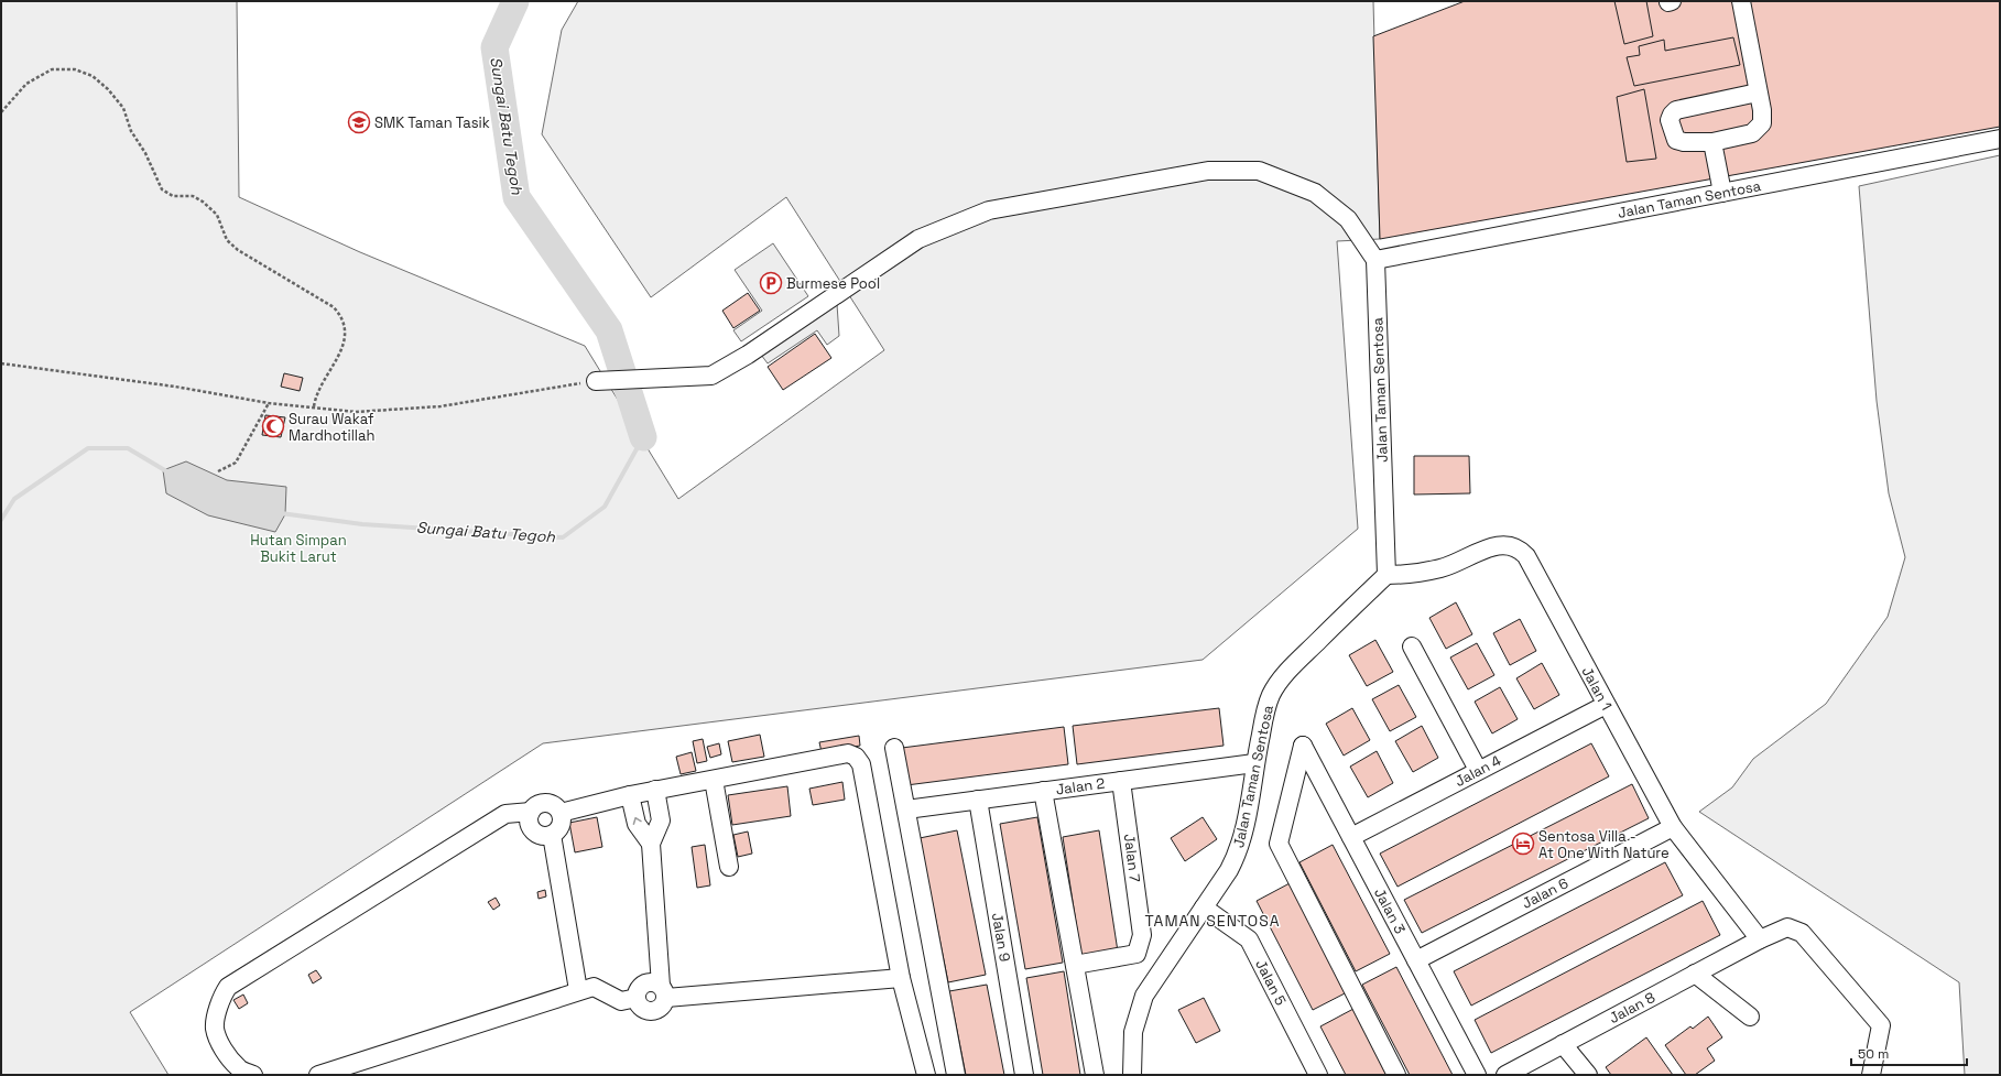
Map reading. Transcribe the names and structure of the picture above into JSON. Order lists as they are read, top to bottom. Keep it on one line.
{"streets":{"street":["Jalan Taman Sentosa","Jalan 1","Jalan 4","Jalan 2","Jalan 7","Jalan 6","Jalan 3","Jalan 9","Jalan 5","Jalan 8"]},"crossings":[["Jalan Taman Sentosa","Jalan 1"],["Jalan Taman Sentosa","Jalan 2"],["Jalan Taman Sentosa","Jalan 5"],["Jalan 1","Jalan 4"],["Jalan 1","Jalan 6"],["Jalan 1","Jalan 8"],["Jalan 4","Jalan 3"],["Jalan 2","Jalan 7"],["Jalan 2","Jalan 9"],["Jalan 6","Jalan 3"]],"districts":["TAMAN SENTOSA"],"water":["Sungai Batu Tegoh"],"parks":["Hutan Simpan Bukit Larut"],"places":{"school or university":["SMK Taman Tasik"],"parking":["Burmese Pool"],"mosque":["Surau Wakaf Mardhotillah"],"hotel":["Sentosa Villa - At One With Nature"]},"scale_bar":"50 m"}
